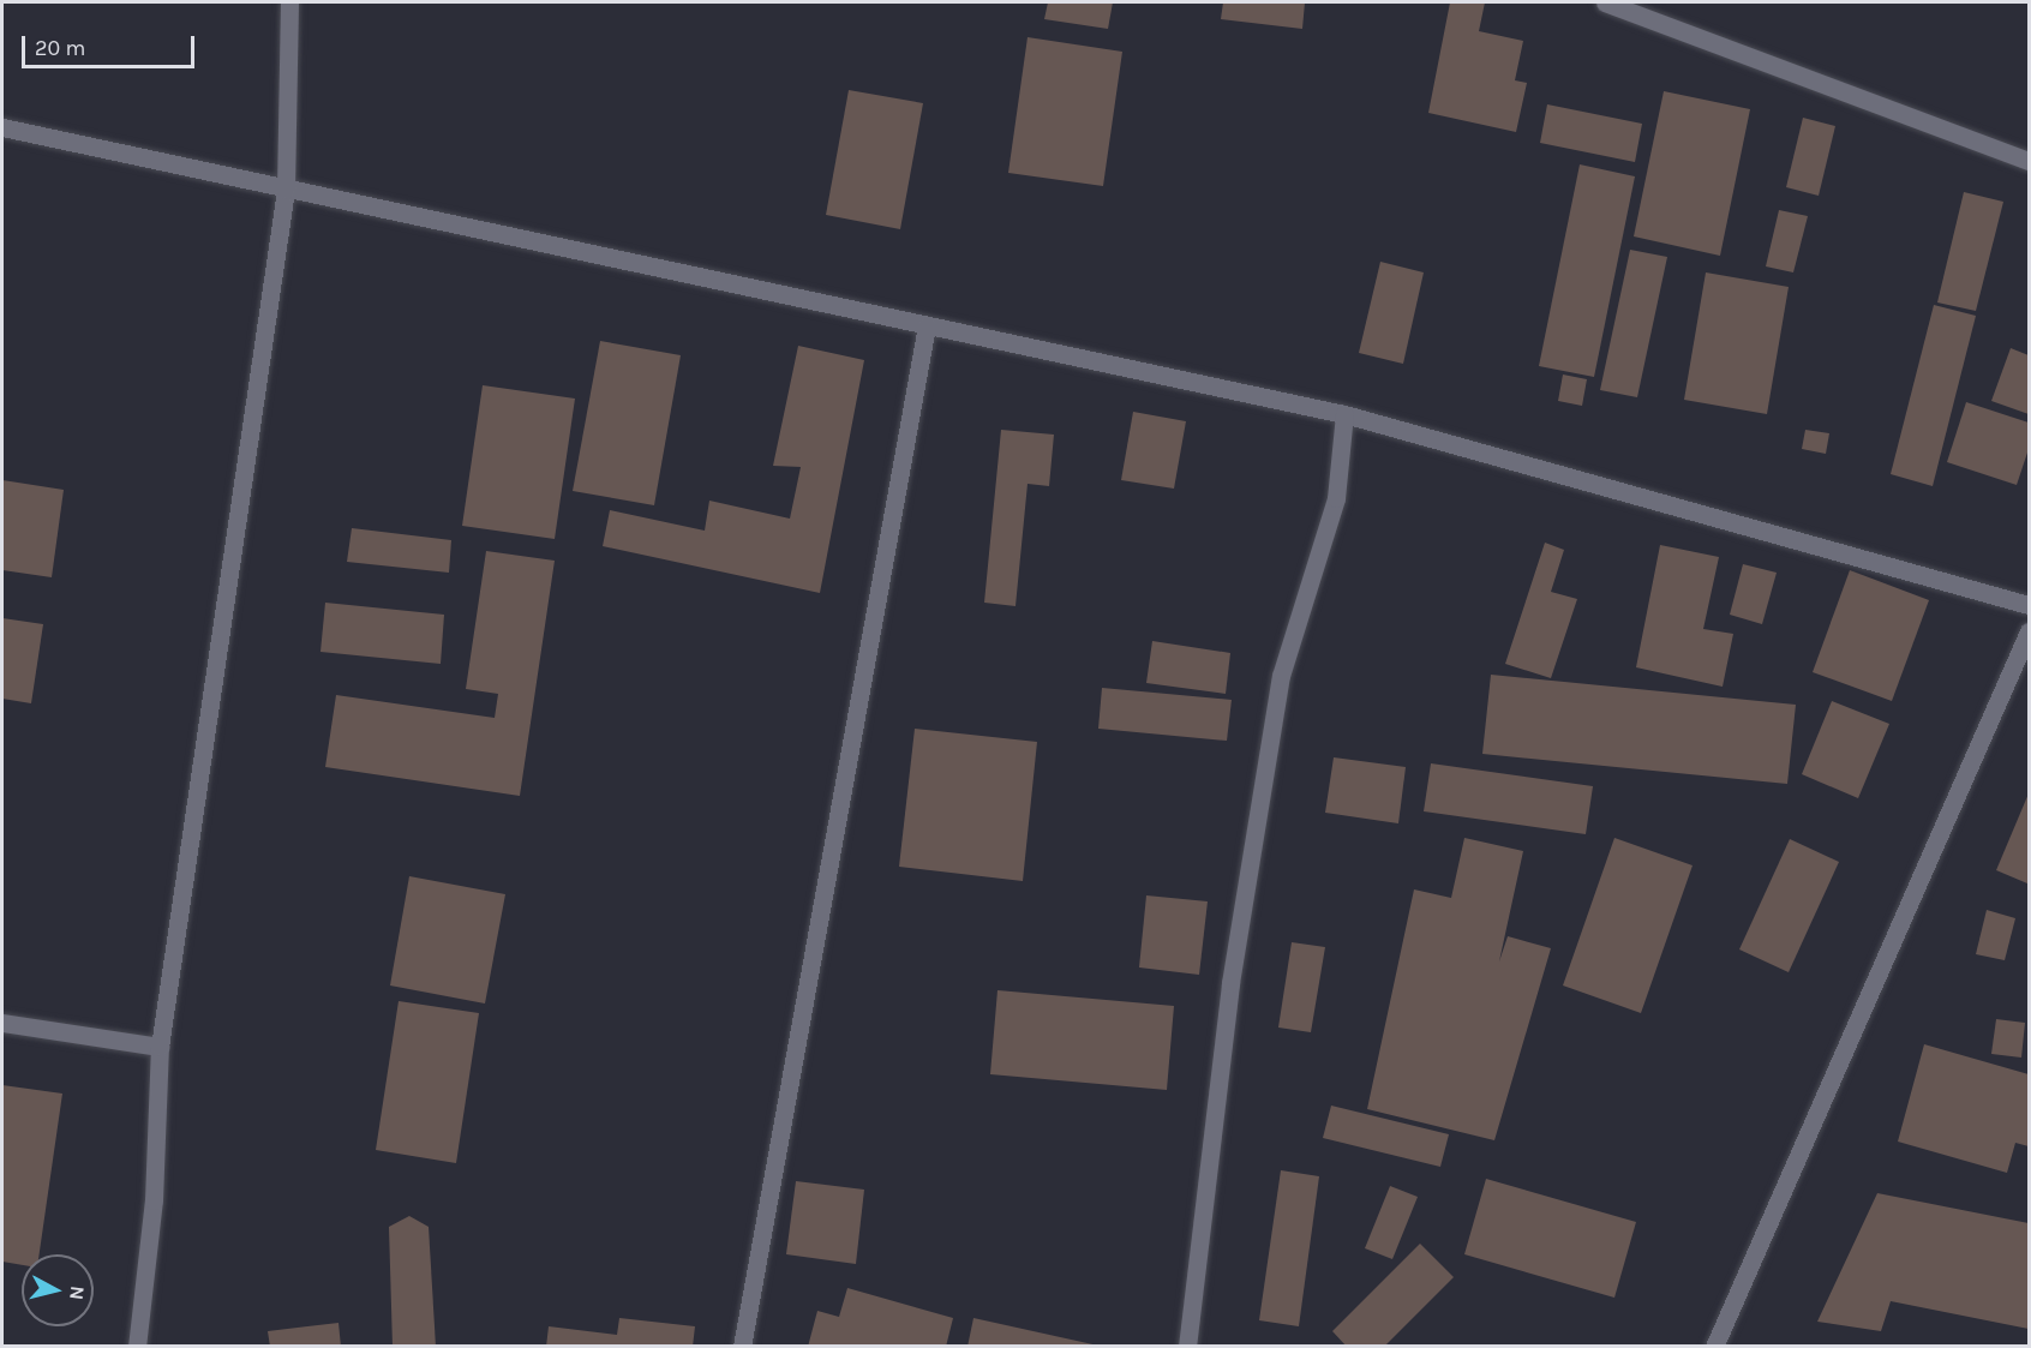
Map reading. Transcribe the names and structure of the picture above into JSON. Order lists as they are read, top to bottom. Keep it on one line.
{"scale_bar":"20 m","north":"right"}
